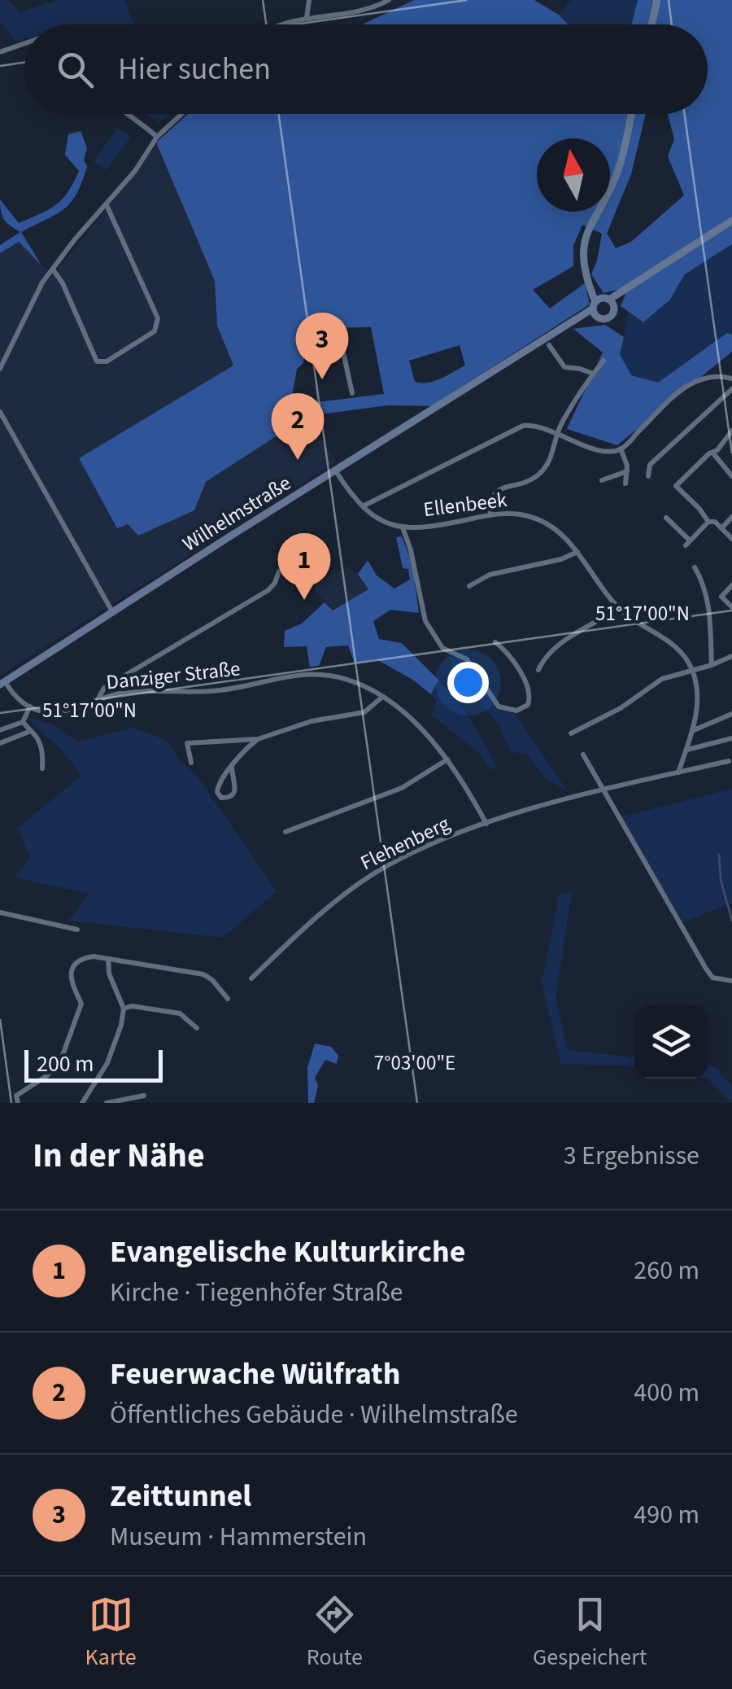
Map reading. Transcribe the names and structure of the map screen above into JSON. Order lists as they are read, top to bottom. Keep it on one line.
{"streets":{"main road":["Wilhelmstraße"],"street":["Ellenbeek","Danziger Straße","Flehenberg"]},"crossings":[["Ellenbeek","Wilhelmstraße"],["Danziger Straße","Flehenberg"]],"scale_bar":"200 m","north":"top","page":{"search":"Hier suchen","pins":["3","2","1"],"scale":"200 m","heading":["In der Nähe","3 Ergebnisse"],"list":[{"mark":"1","name":"Evangelische Kulturkirche","note":"Kirche · Tiegenhöfer Straße","value":"260 m"},{"mark":"2","name":"Feuerwache Wülfrath","note":"Öffentliches Gebäude · Wilhelmstraße","value":"400 m"},{"mark":"3","name":"Zeittunnel","note":"Museum · Hammerstein","value":"490 m"}],"nav":["Karte","Route","Gespeichert"]},"coordinates":["51°17'00\"N","7°03'00\"E"]}
